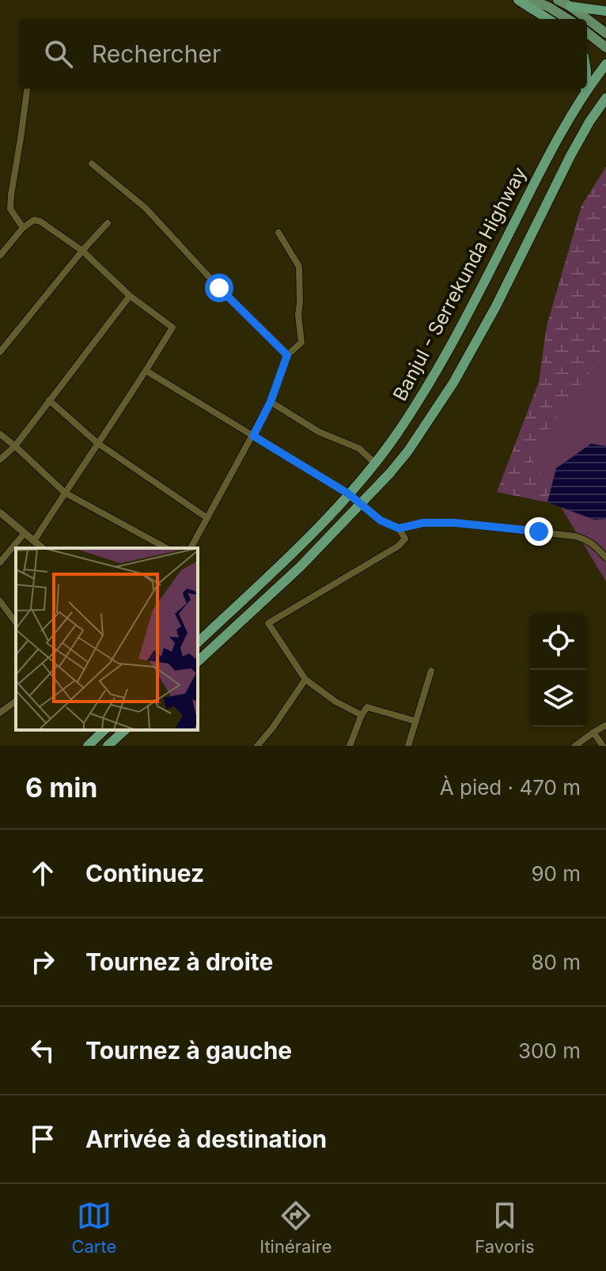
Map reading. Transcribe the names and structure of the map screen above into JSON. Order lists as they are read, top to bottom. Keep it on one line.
{"streets":{"highway":["Banjul - Serrekunda Highway"]},"page":{"search":"Rechercher","heading":["6 min","À pied · 470 m"],"list":[["Continuez","90 m"],["Tournez à droite","80 m"],["Tournez à gauche","300 m"],"Arrivée à destination"],"nav":["Carte","Itinéraire","Favoris"]}}
